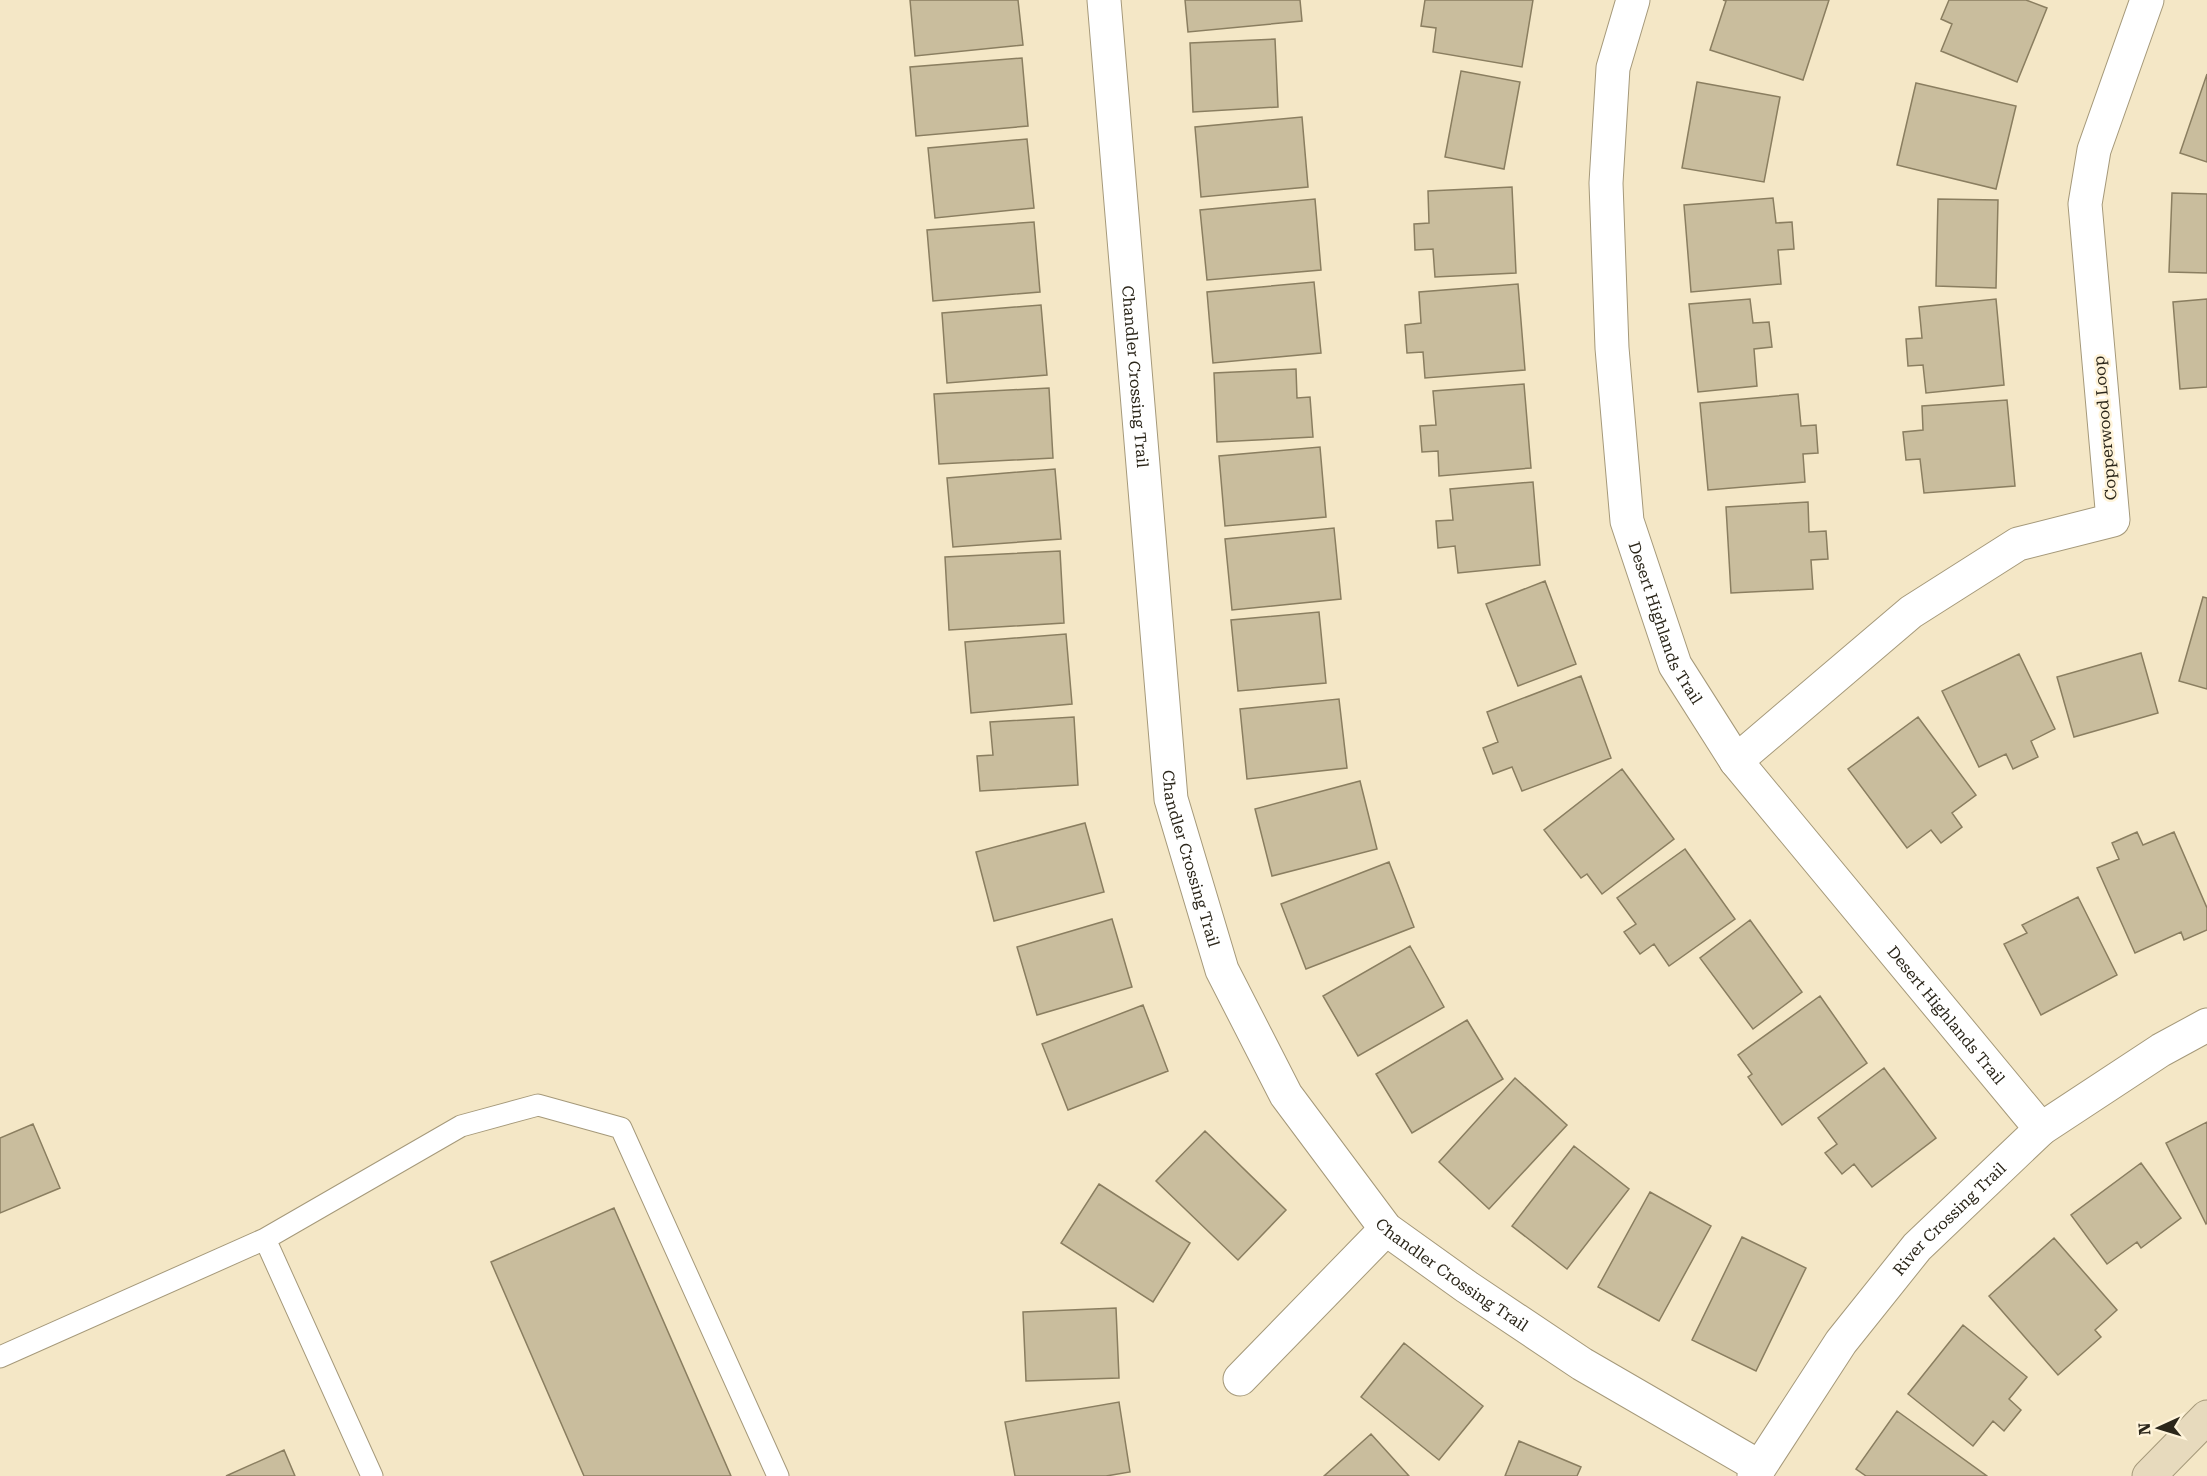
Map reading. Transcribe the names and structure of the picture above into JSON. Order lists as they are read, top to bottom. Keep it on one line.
{"streets":{"street":["Chandler Crossing Trail","Copperwood Loop","Desert Highlands Trail","River Crossing Trail"]},"crossings":[["Chandler Crossing Trail","River Crossing Trail"],["Copperwood Loop","Desert Highlands Trail"],["Desert Highlands Trail","River Crossing Trail"]],"north":"left"}
